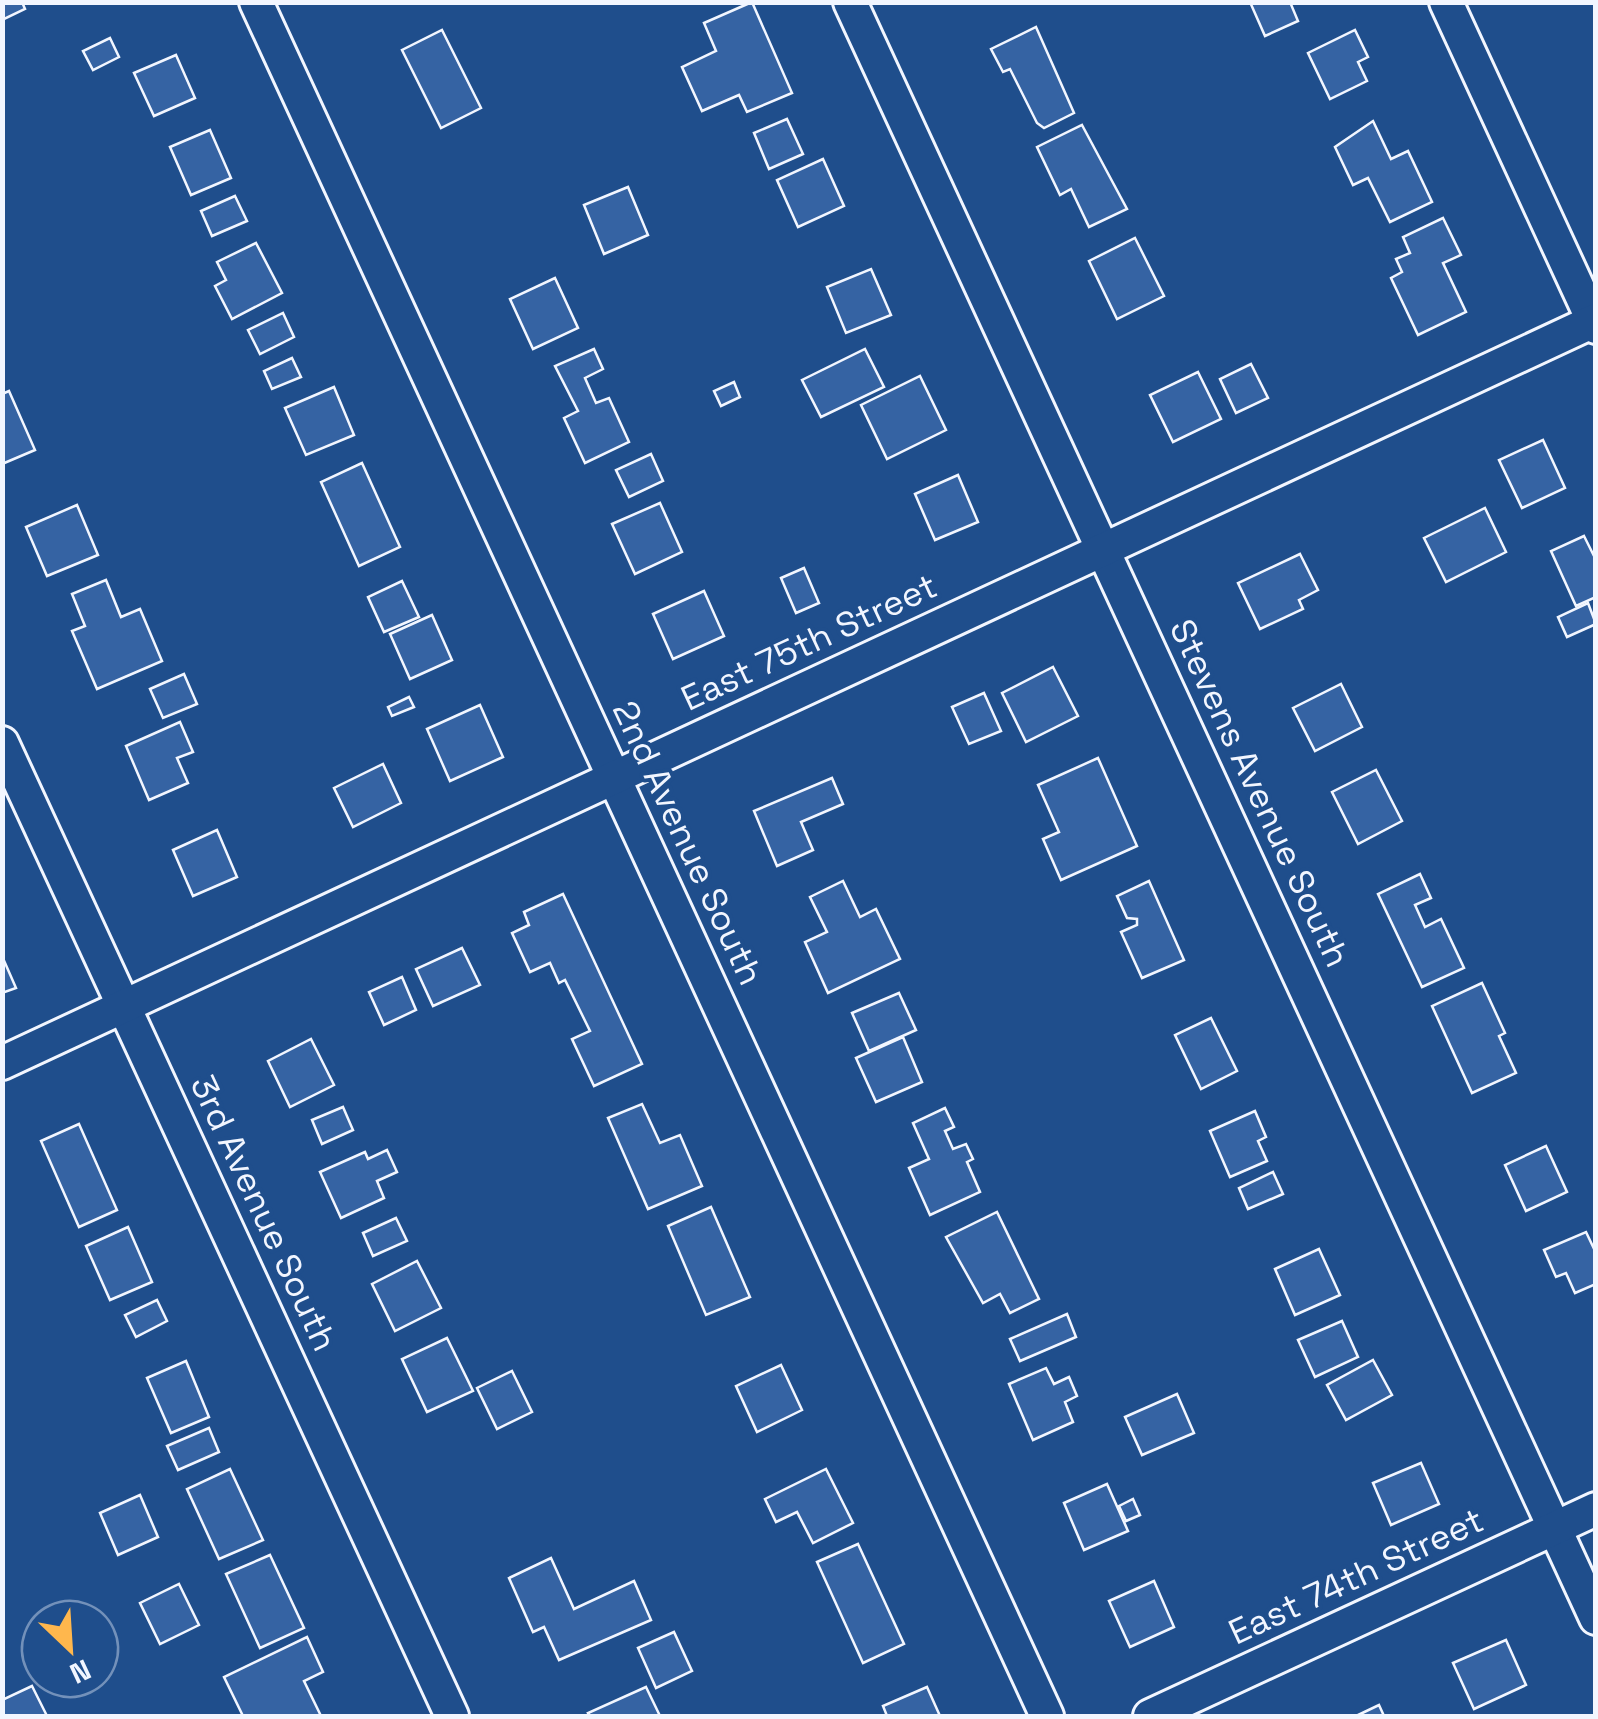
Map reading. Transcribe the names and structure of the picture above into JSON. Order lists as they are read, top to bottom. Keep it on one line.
{"streets":{"street":["East 75th Street","Stevens Avenue South","2nd Avenue South","3rd Avenue South","East 74th Street"]},"crossings":[["East 75th Street","Stevens Avenue South"],["East 75th Street","2nd Avenue South"],["East 75th Street","3rd Avenue South"],["Stevens Avenue South","East 74th Street"]],"north":"bottom right"}
